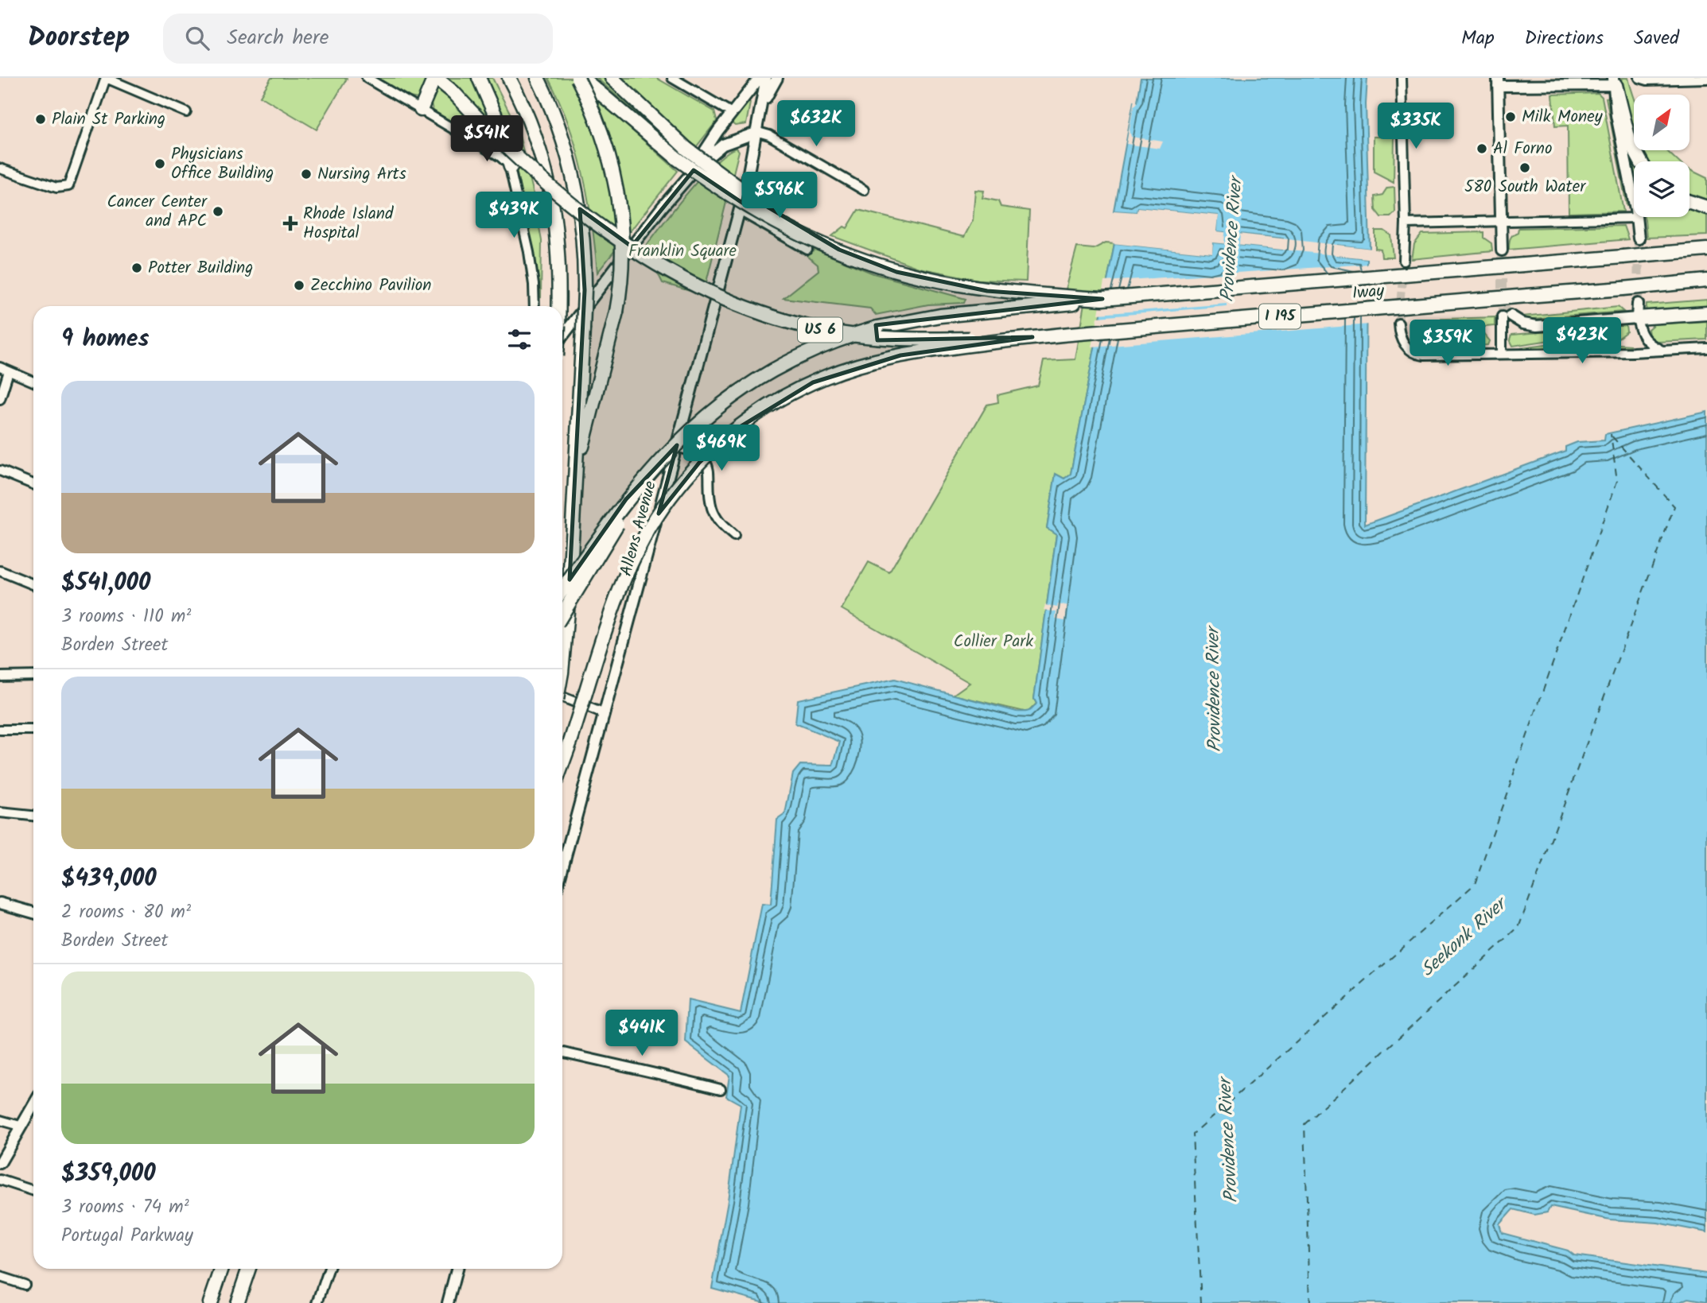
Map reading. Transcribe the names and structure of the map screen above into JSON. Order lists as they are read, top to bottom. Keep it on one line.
{"streets":{"highway":["Iway","I 195","US 6"],"main road":["Allens Avenue"]},"crossings":[["Iway","US 6"]],"water":["Providence River","Seekonk River"],"parks":["Franklin Square","Collier Park"],"places":{"other":["Milk Money","Plain St Parking","Al Forno","Physicians Office Building","580 South Water","Nursing Arts","Cancer Center and APC","Potter Building","Zecchino Pavilion"],"health":["Rhode Island Hospital"]},"north":"top right","page":{"header":"Doorstep","search":"Search here","nav":["Map","Directions","Saved"],"price":["$632K","$335K","$541K","$596K","$439K","$423K","$359K","$469K","$441K"],"heading":"9 homes","list":[{"name":"$541,000","note":"3 rooms · 110 m² · Borden Street"},{"name":"$439,000","note":"2 rooms · 80 m² · Borden Street"},{"name":"$359,000","note":"3 rooms · 74 m² · Portugal Parkway"}]}}
